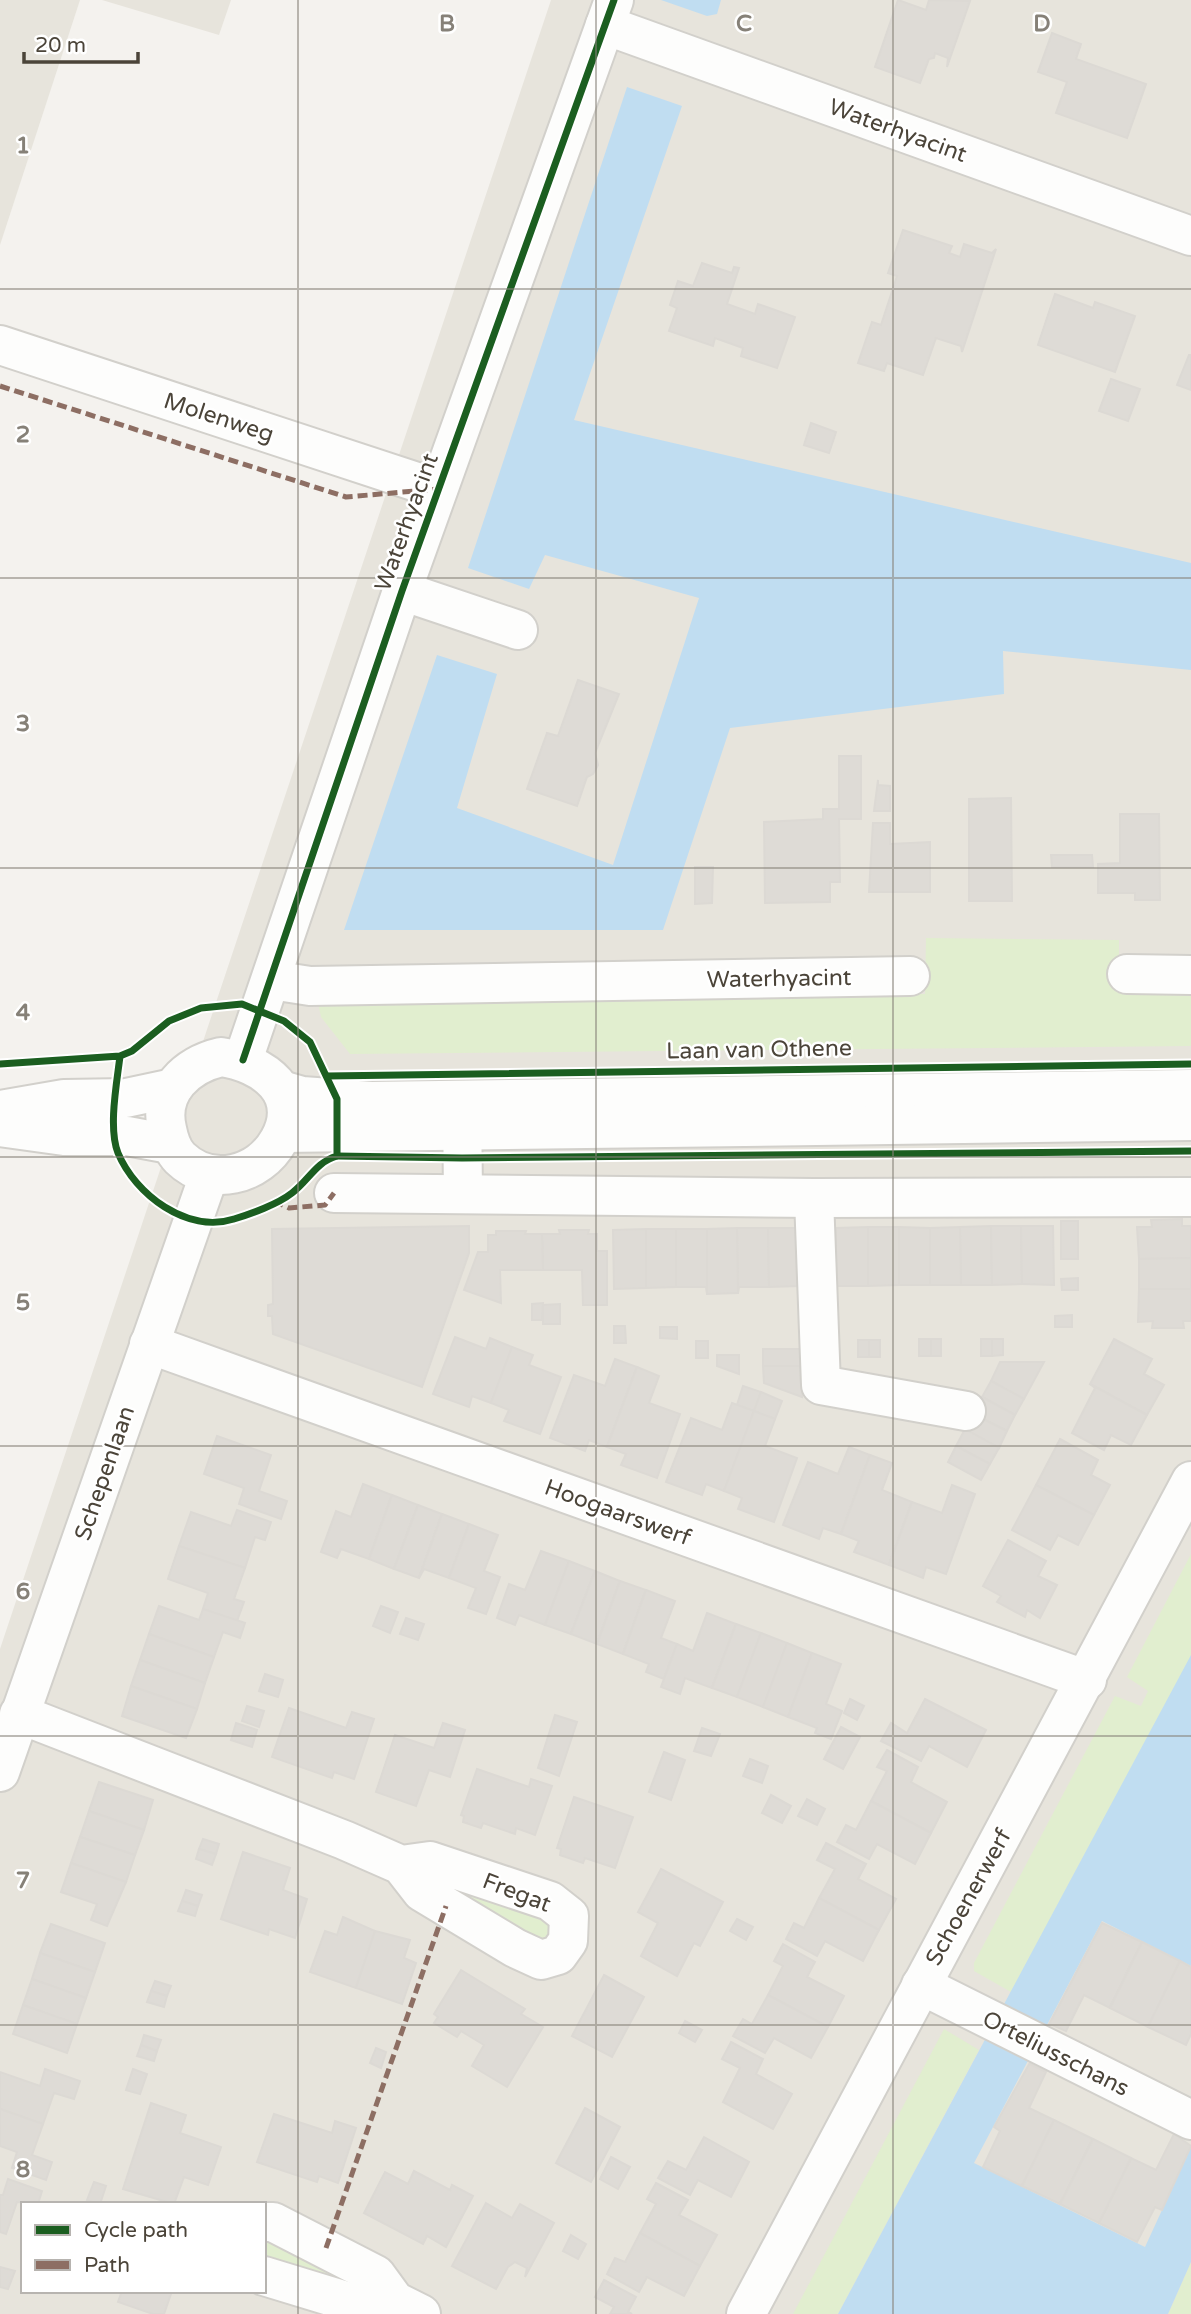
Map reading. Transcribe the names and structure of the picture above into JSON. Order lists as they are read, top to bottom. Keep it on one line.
{"streets":{"street":["Waterhyacint","Molenweg","Laan van Othene","Schepenlaan","Hoogaarswerf","Schoenerwerf","Orteliusschans"]},"crossings":[["Waterhyacint","Molenweg"],["Waterhyacint","Laan van Othene"],["Waterhyacint","Schepenlaan"],["Laan van Othene","Schepenlaan"],["Schepenlaan","Hoogaarswerf"],["Hoogaarswerf","Schoenerwerf"],["Schoenerwerf","Orteliusschans"]],"legend":["Cycle path","Path"],"scale_bar":"20 m","grid":{"columns":["B","C","D"],"rows":["1","2","3","4","5","6","7","8"]}}
